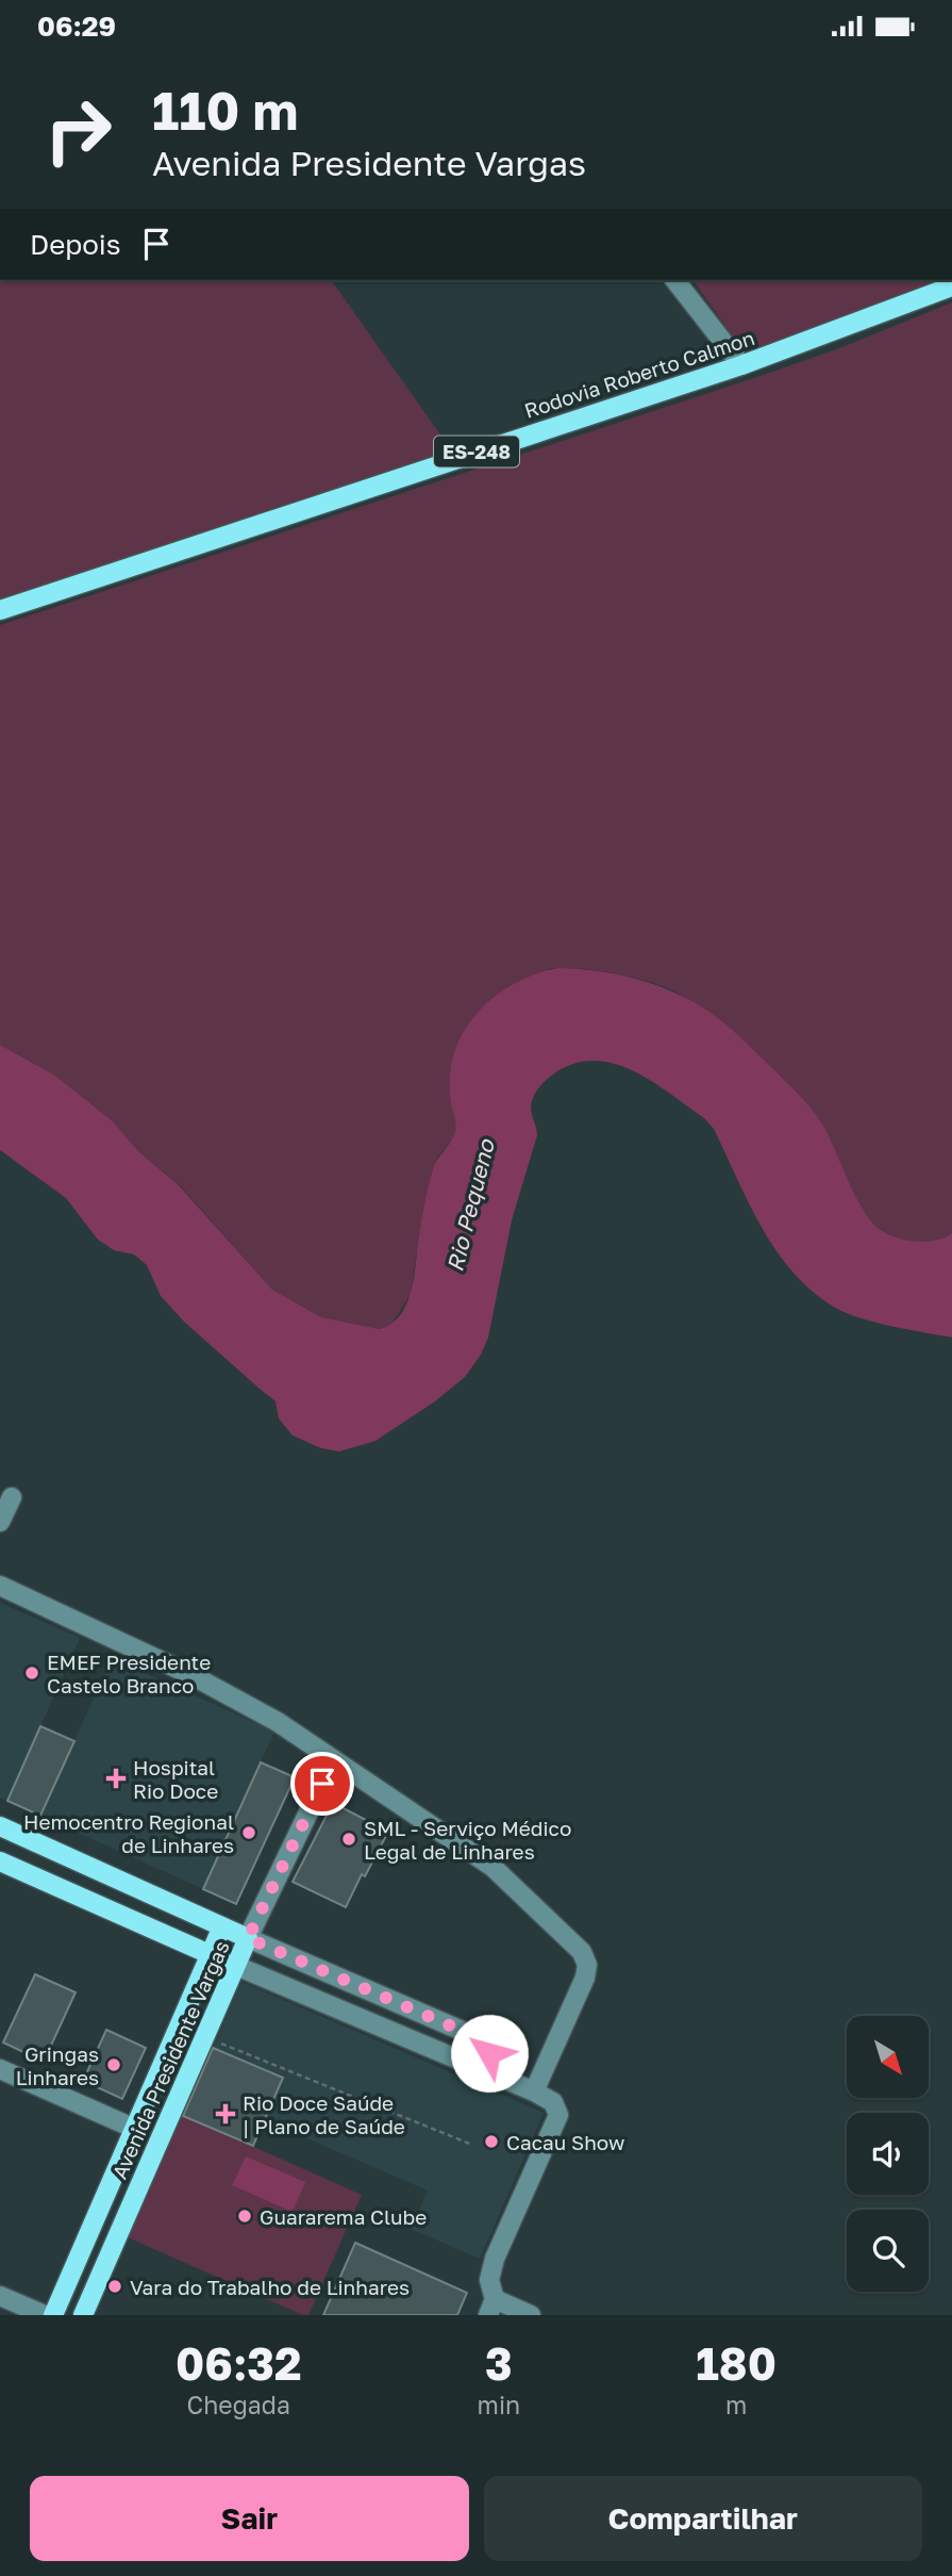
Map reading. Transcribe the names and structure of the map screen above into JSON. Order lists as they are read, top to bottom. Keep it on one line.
{"streets":{"main road":["Rodovia Roberto Calmon","ES-248","Avenida Presidente Vargas"]},"water":["Rio Pequeno"],"places":{"other":["EMEF Presidente Castelo Branco","Hemocentro Regional de Linhares","SML - Serviço Médico Legal de Linhares","Gringas Linhares","Cacau Show","Guararema Clube","Vara do Trabalho de Linhares"],"health":["Hospital Rio Doce","Rio Doce Saúde | Plano de Saúde"]},"north":"bottom right","page":{"status":"06:29","turn":["110 m","Avenida Presidente Vargas"],"then":"Depois","eta":["06:32","Chegada","3","min","180","m"],"buttons":["Sair","Compartilhar"]}}
